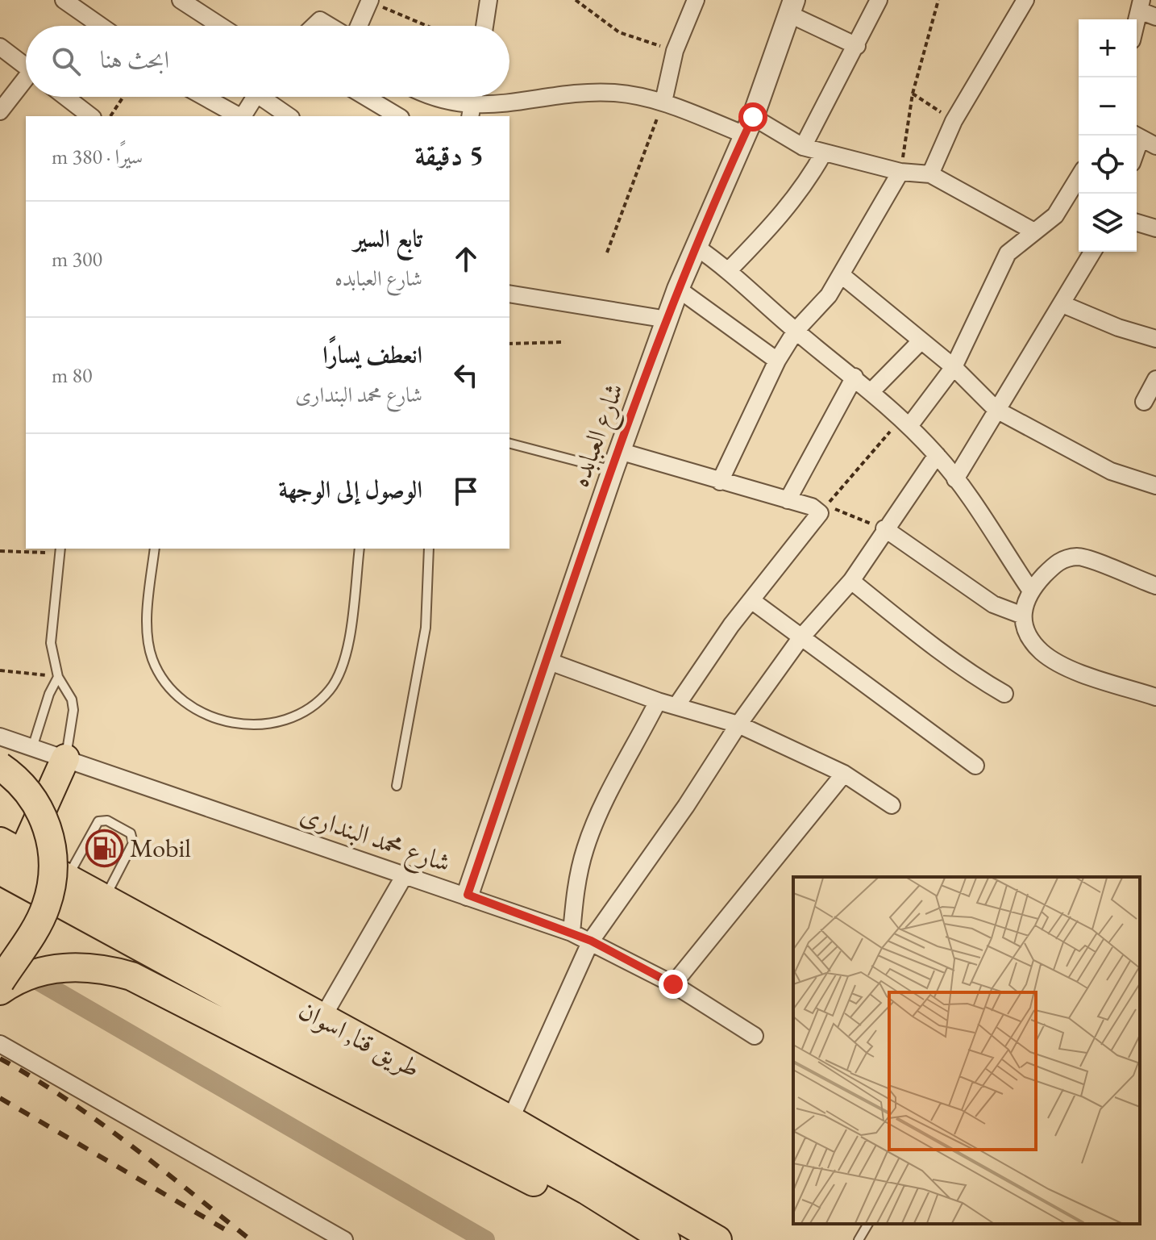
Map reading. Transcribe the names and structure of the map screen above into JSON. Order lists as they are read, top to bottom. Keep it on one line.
{"streets":{"highway":["طريق قنا, اسوان"],"street":["شارع العبابده","شارع محمد البندارى"]},"crossings":[["شارع العبابده","شارع محمد البندارى"]],"places":{"fuel station":["Mobil"]},"page":{"map_buttons":["+","−"],"search":"ابحث هنا","heading":["5 دقيقة","سيرًا · 380 m"],"list":[["تابع السير","شارع العبابده","300 m"],["انعطف يسارًا","شارع محمد البندارى","80 m"],"الوصول إلى الوجهة"]}}
